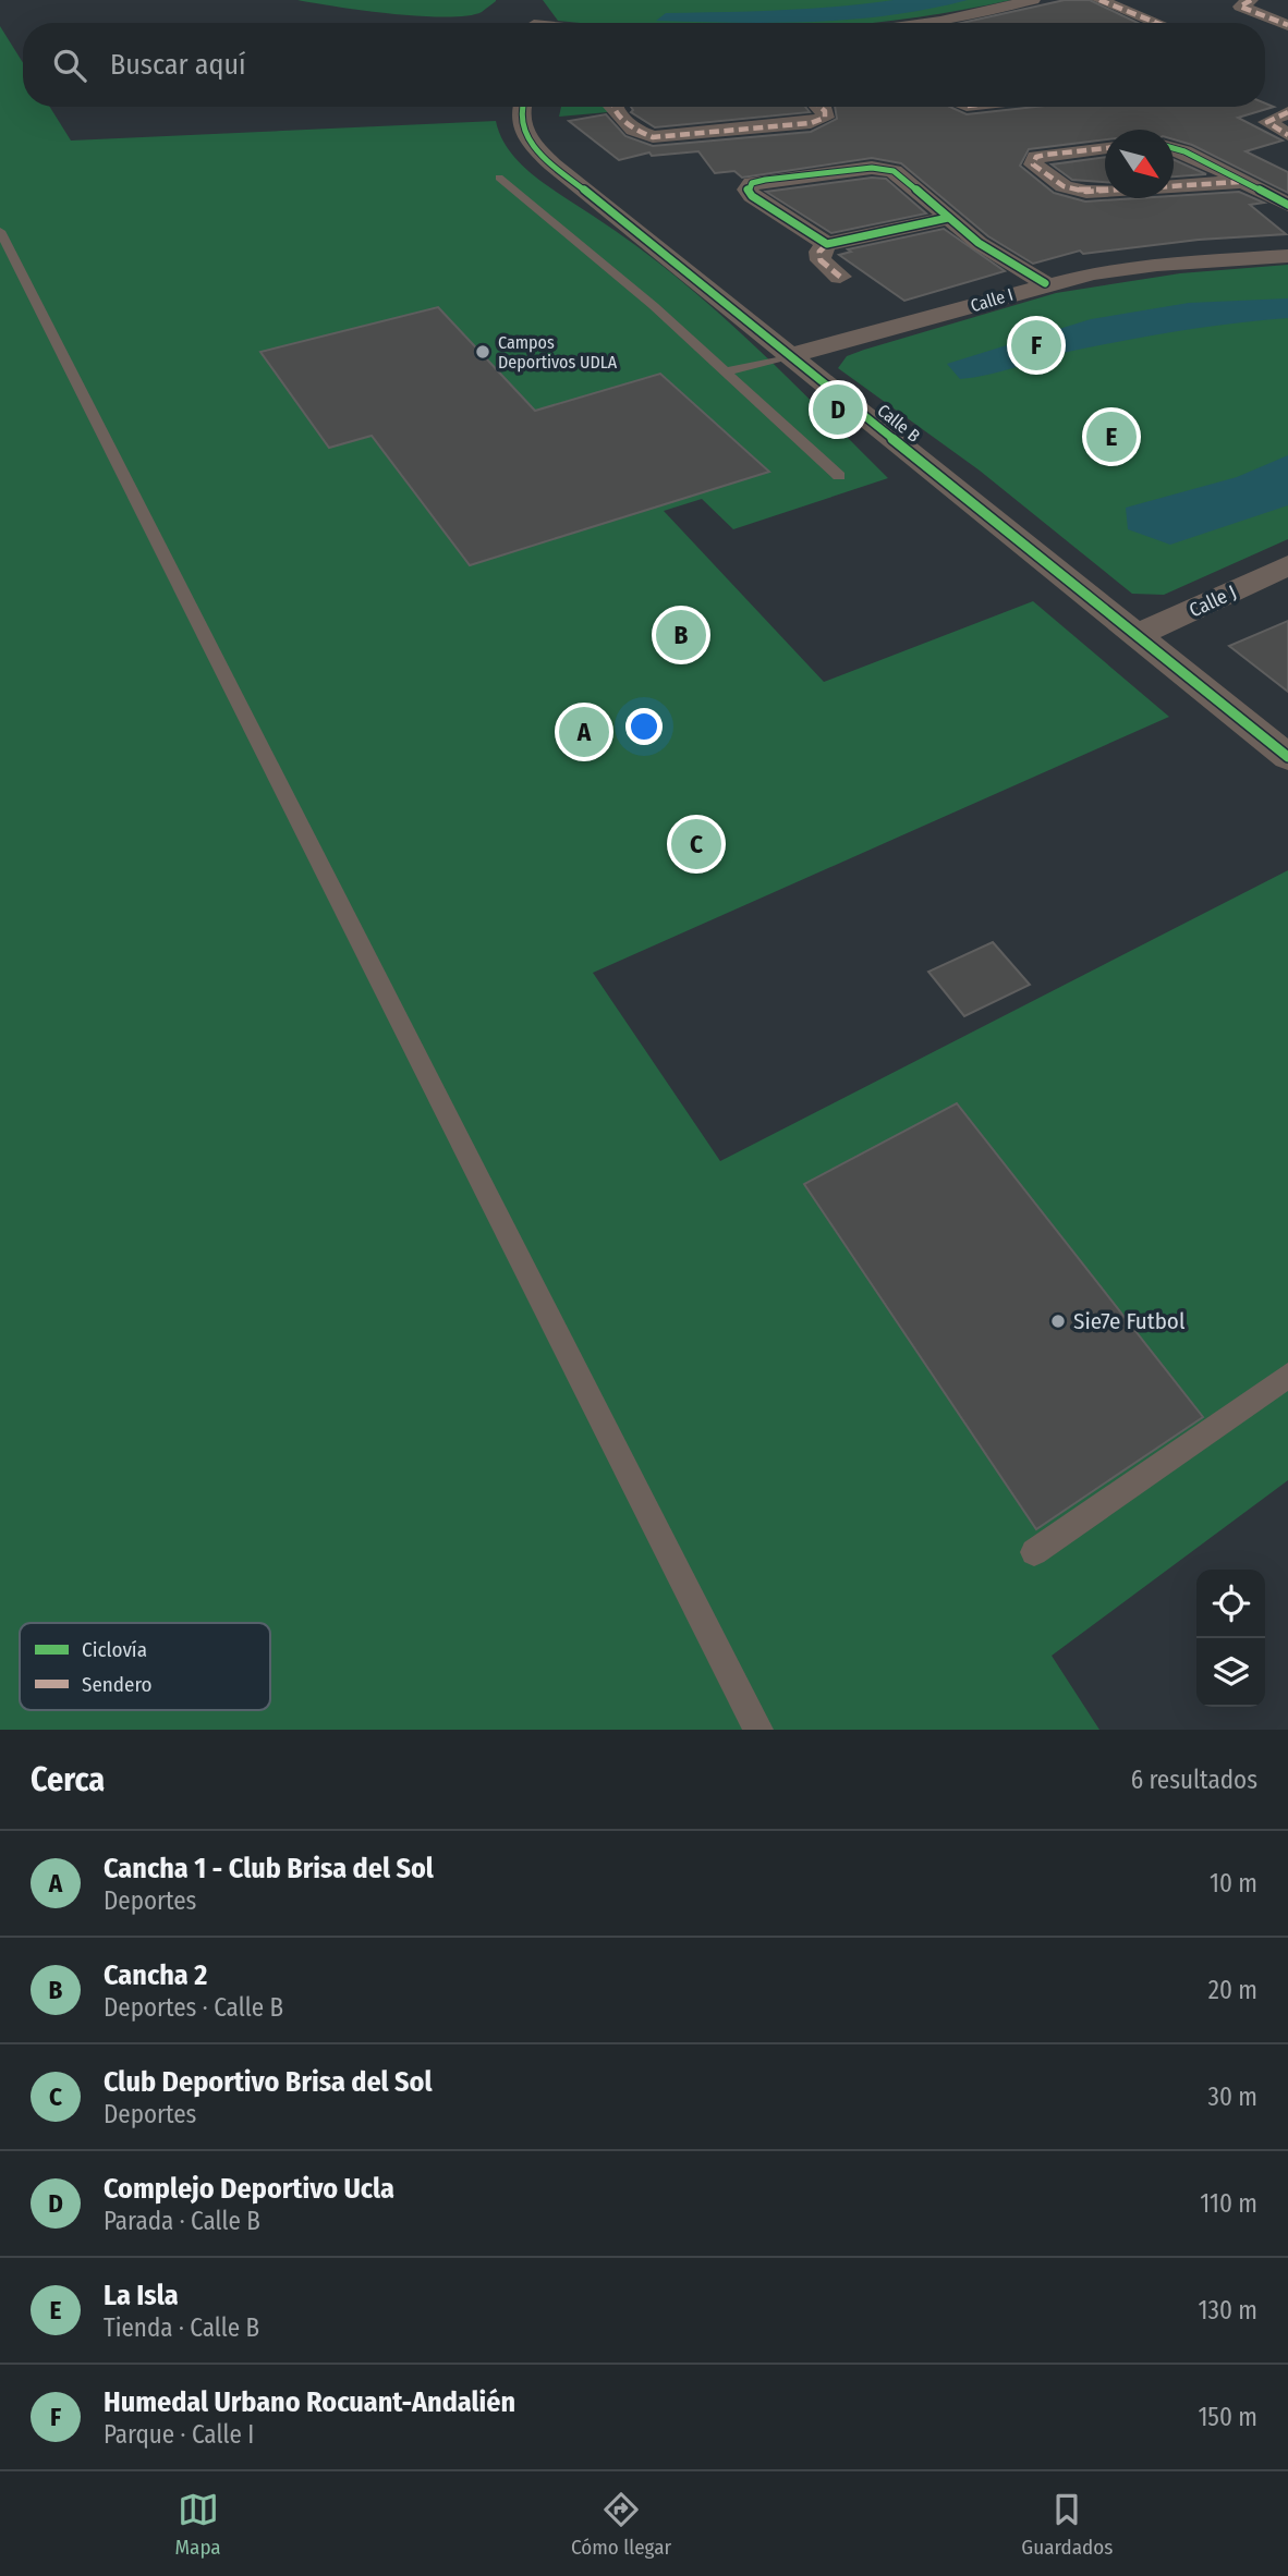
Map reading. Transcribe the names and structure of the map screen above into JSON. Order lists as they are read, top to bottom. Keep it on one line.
{"streets":{"street":["Calle I","Calle B","Calle J"]},"crossings":[["Calle I","Calle B"],["Calle B","Calle J"]],"places":["Campos Deportivos UDLA","Sie7e Futbol"],"legend":["Ciclovía","Sendero"],"north":"bottom right","page":{"search":"Buscar aquí","pins":["F","D","E","B","A","C"],"heading":["Cerca","6 resultados"],"list":[{"mark":"A","name":"Cancha 1 - Club Brisa del Sol","note":"Deportes","value":"10 m"},{"mark":"B","name":"Cancha 2","note":"Deportes · Calle B","value":"20 m"},{"mark":"C","name":"Club Deportivo Brisa del Sol","note":"Deportes","value":"30 m"},{"mark":"D","name":"Complejo Deportivo Ucla","note":"Parada · Calle B","value":"110 m"},{"mark":"E","name":"La Isla","note":"Tienda · Calle B","value":"130 m"},{"mark":"F","name":"Humedal Urbano Rocuant-Andalién","note":"Parque · Calle I","value":"150 m"}],"nav":["Mapa","Cómo llegar","Guardados"]}}
